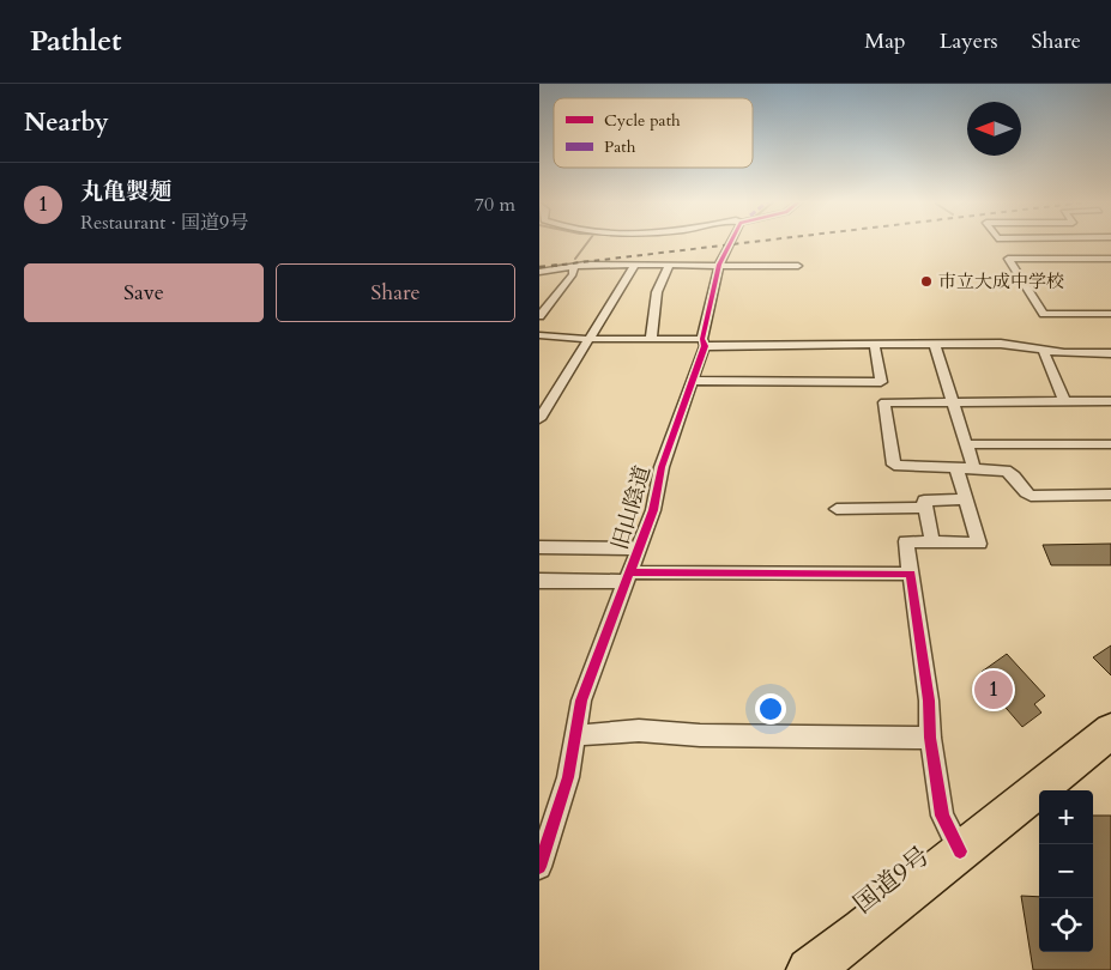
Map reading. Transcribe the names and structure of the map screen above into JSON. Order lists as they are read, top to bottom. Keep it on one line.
{"streets":{"highway":["国道9号"],"street":["旧山陰道"]},"places":["市立大成中学校"],"legend":["Cycle path","Path"],"north":"left","page":{"header":"Pathlet","nav":["Map","Layers","Share"],"heading":"Nearby","list":[{"mark":"1","name":"丸亀製麺","note":"Restaurant · 国道9号","value":"70 m"}],"buttons":["Save","Share"],"pins":"1","map_buttons":["+","−"]}}
